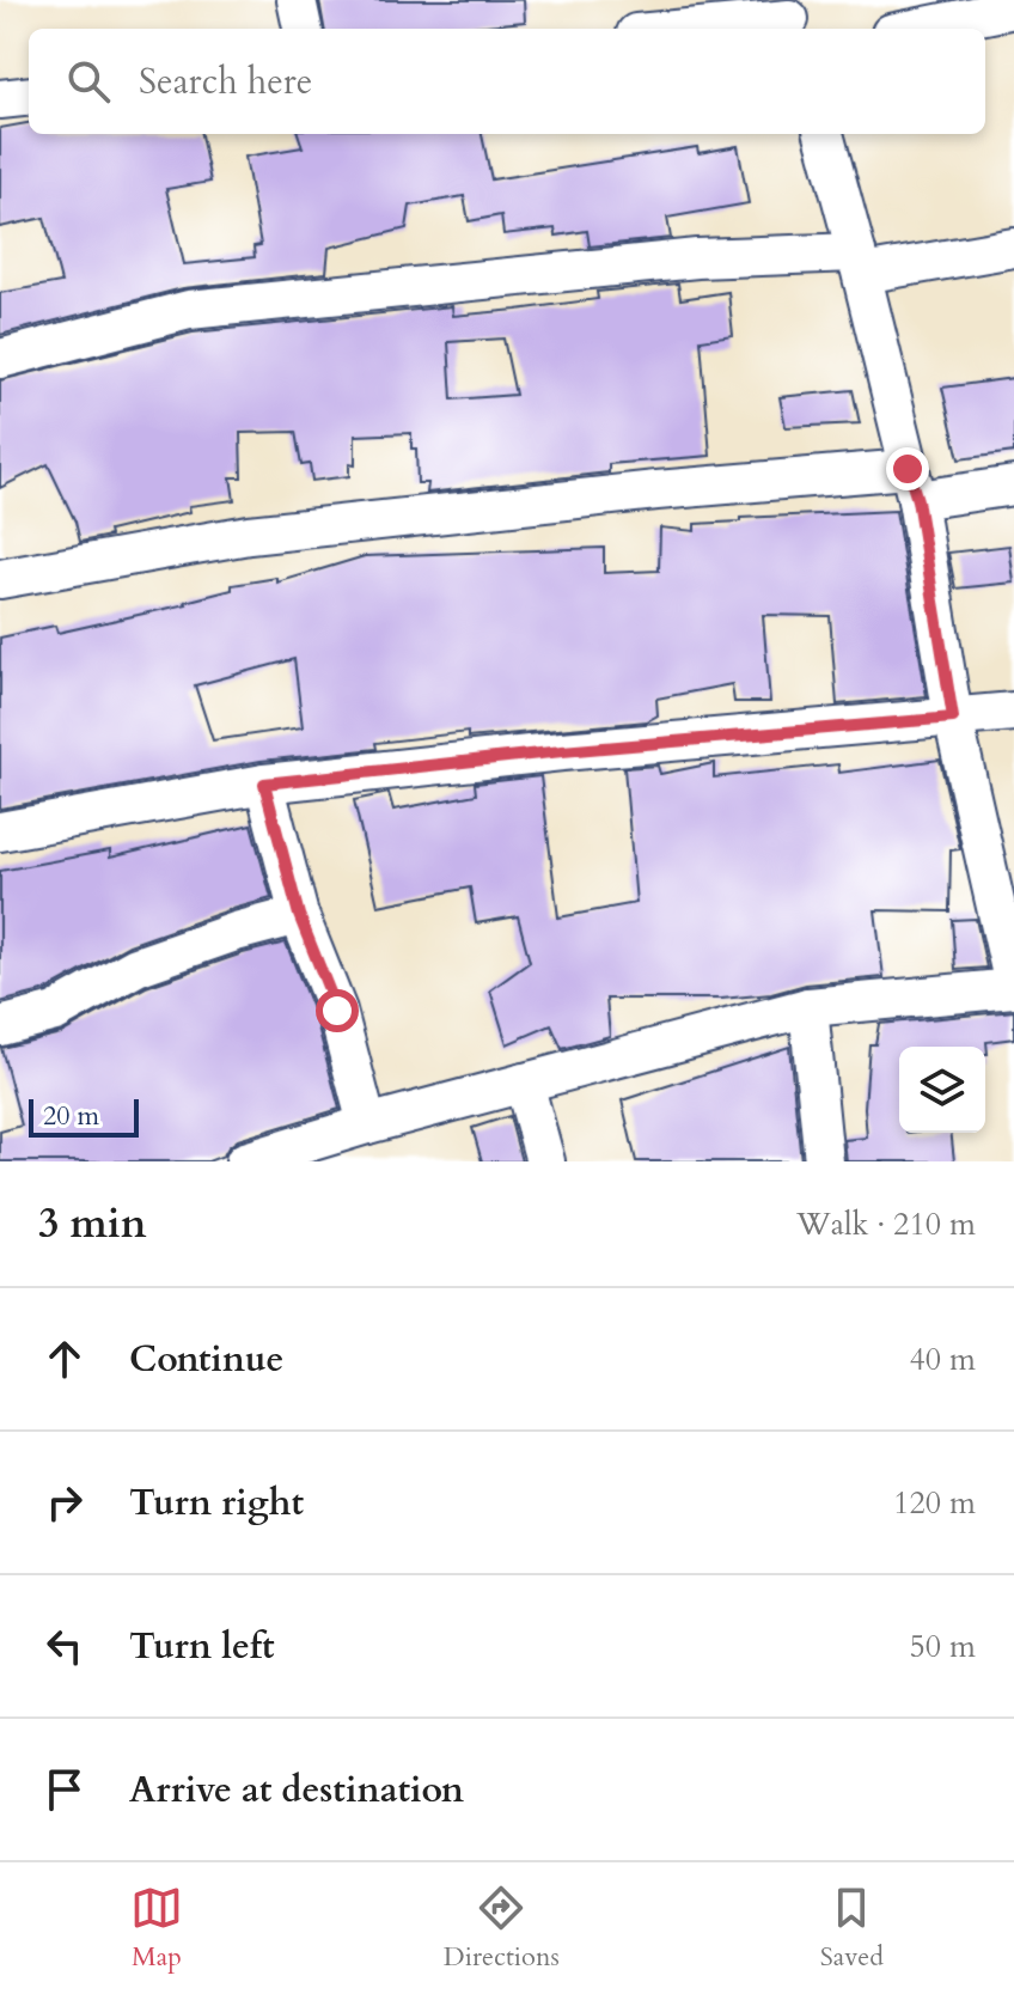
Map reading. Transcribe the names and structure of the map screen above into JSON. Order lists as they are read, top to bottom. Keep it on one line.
{"scale_bar":"20 m","page":{"search":"Search here","scale":"20 m","heading":["3 min","Walk · 210 m"],"list":[["Continue","40 m"],["Turn right","120 m"],["Turn left","50 m"],"Arrive at destination"],"nav":["Map","Directions","Saved"]}}
